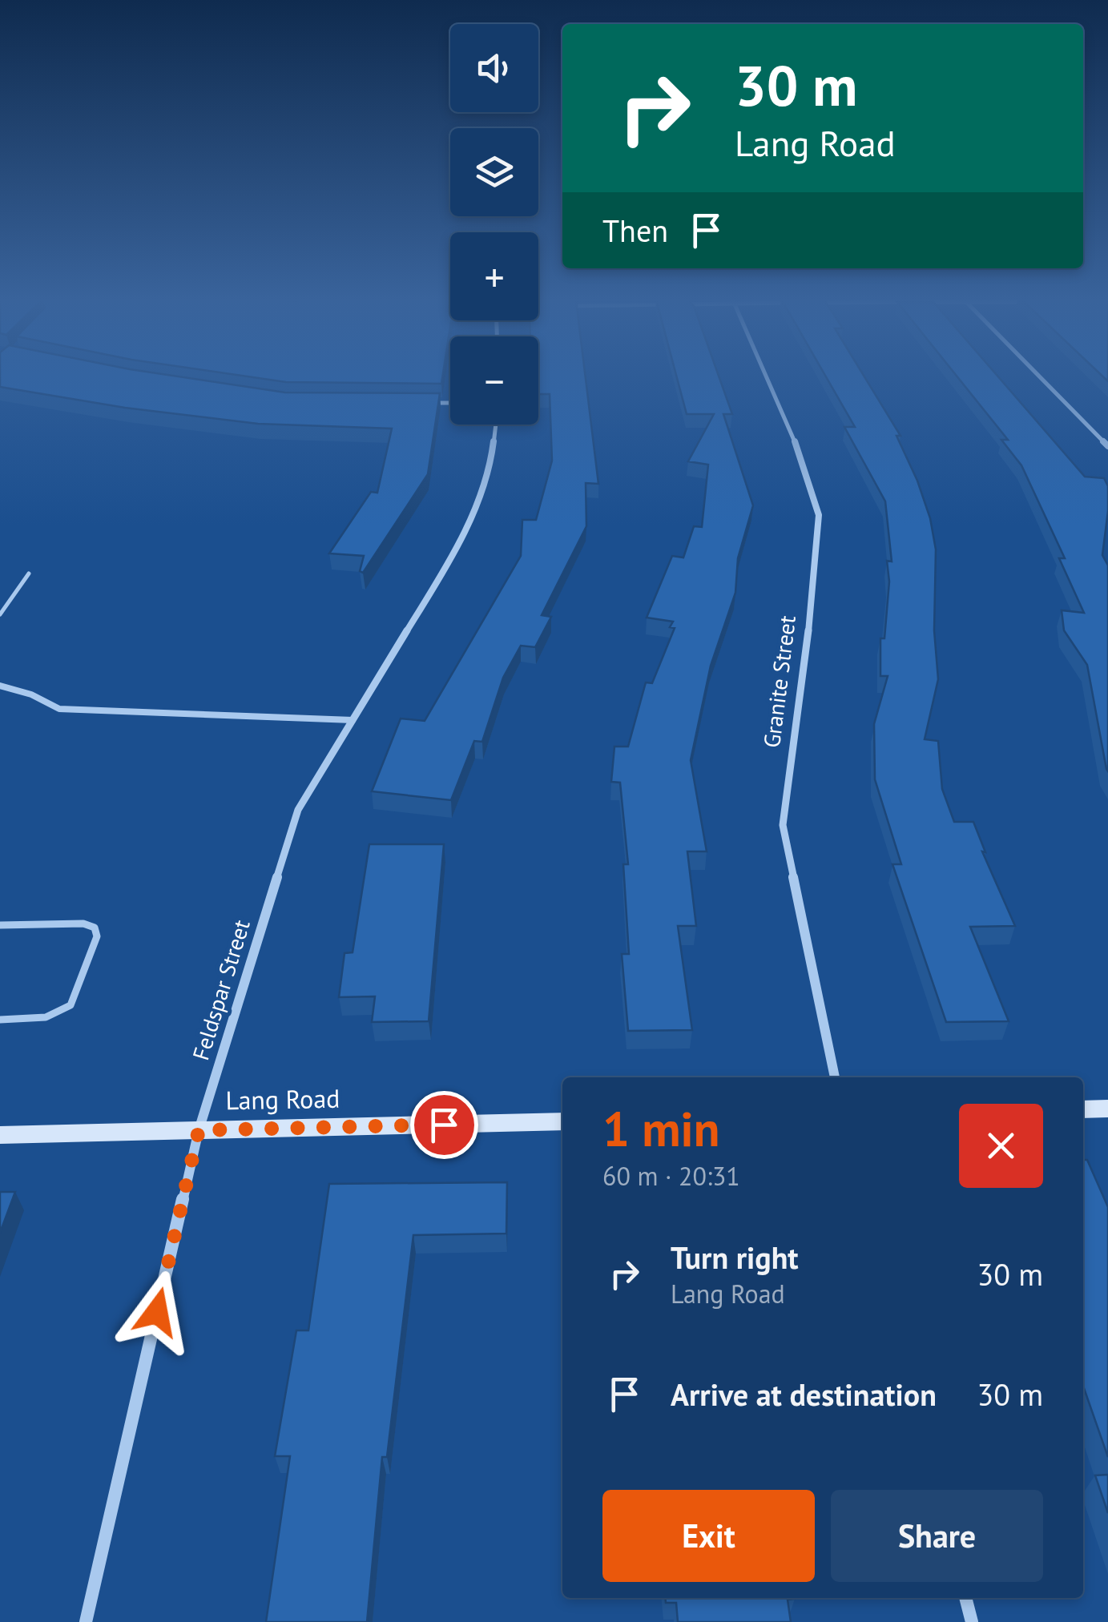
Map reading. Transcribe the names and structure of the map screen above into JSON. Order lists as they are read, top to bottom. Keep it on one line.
{"streets":{"street":["Granite Street","Feldspar Street","Lang Road"]},"crossings":[["Feldspar Street","Lang Road"]],"page":{"map_buttons":["+","−"],"turn":["30 m","Lang Road"],"then":"Then","heading":["1 min","60 m · 20:31"],"list":[{"name":"Turn right","note":"Lang Road","value":"30 m"},{"name":"Arrive at destination","value":"30 m"}],"buttons":["Exit","Share"]}}
